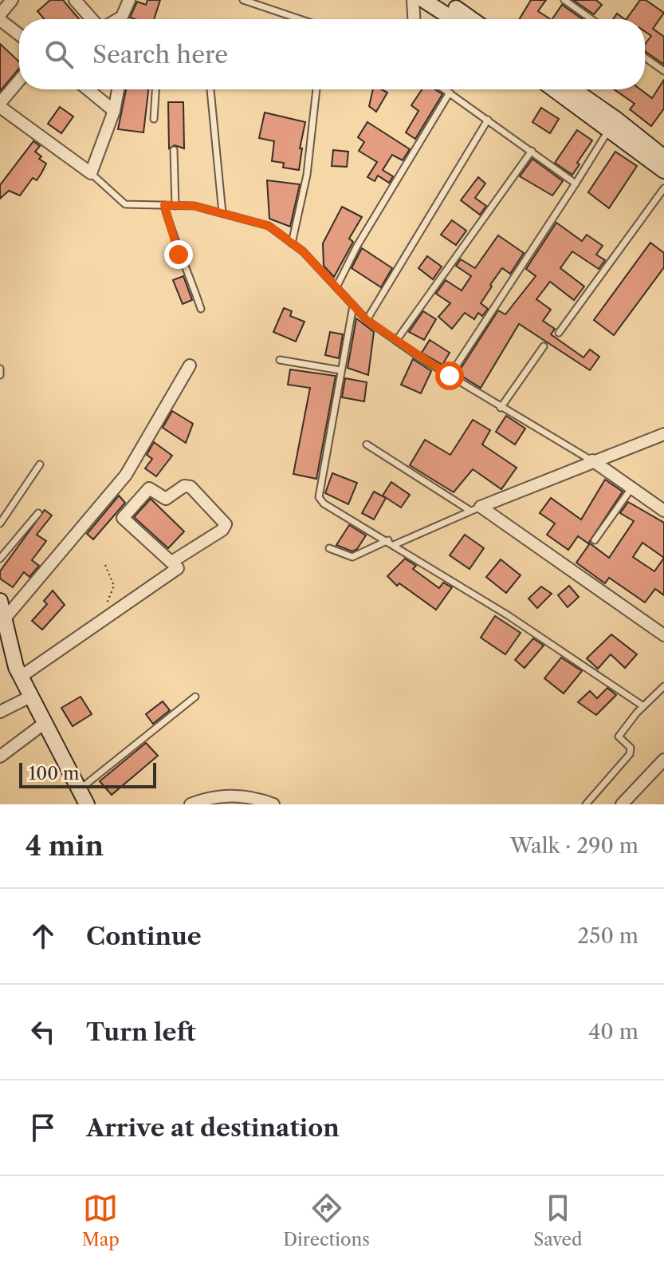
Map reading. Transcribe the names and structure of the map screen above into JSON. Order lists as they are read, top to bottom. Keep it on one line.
{"scale_bar":"100 m","page":{"search":"Search here","scale":"100 m","heading":["4 min","Walk · 290 m"],"list":[["Continue","250 m"],["Turn left","40 m"],"Arrive at destination"],"nav":["Map","Directions","Saved"]}}
